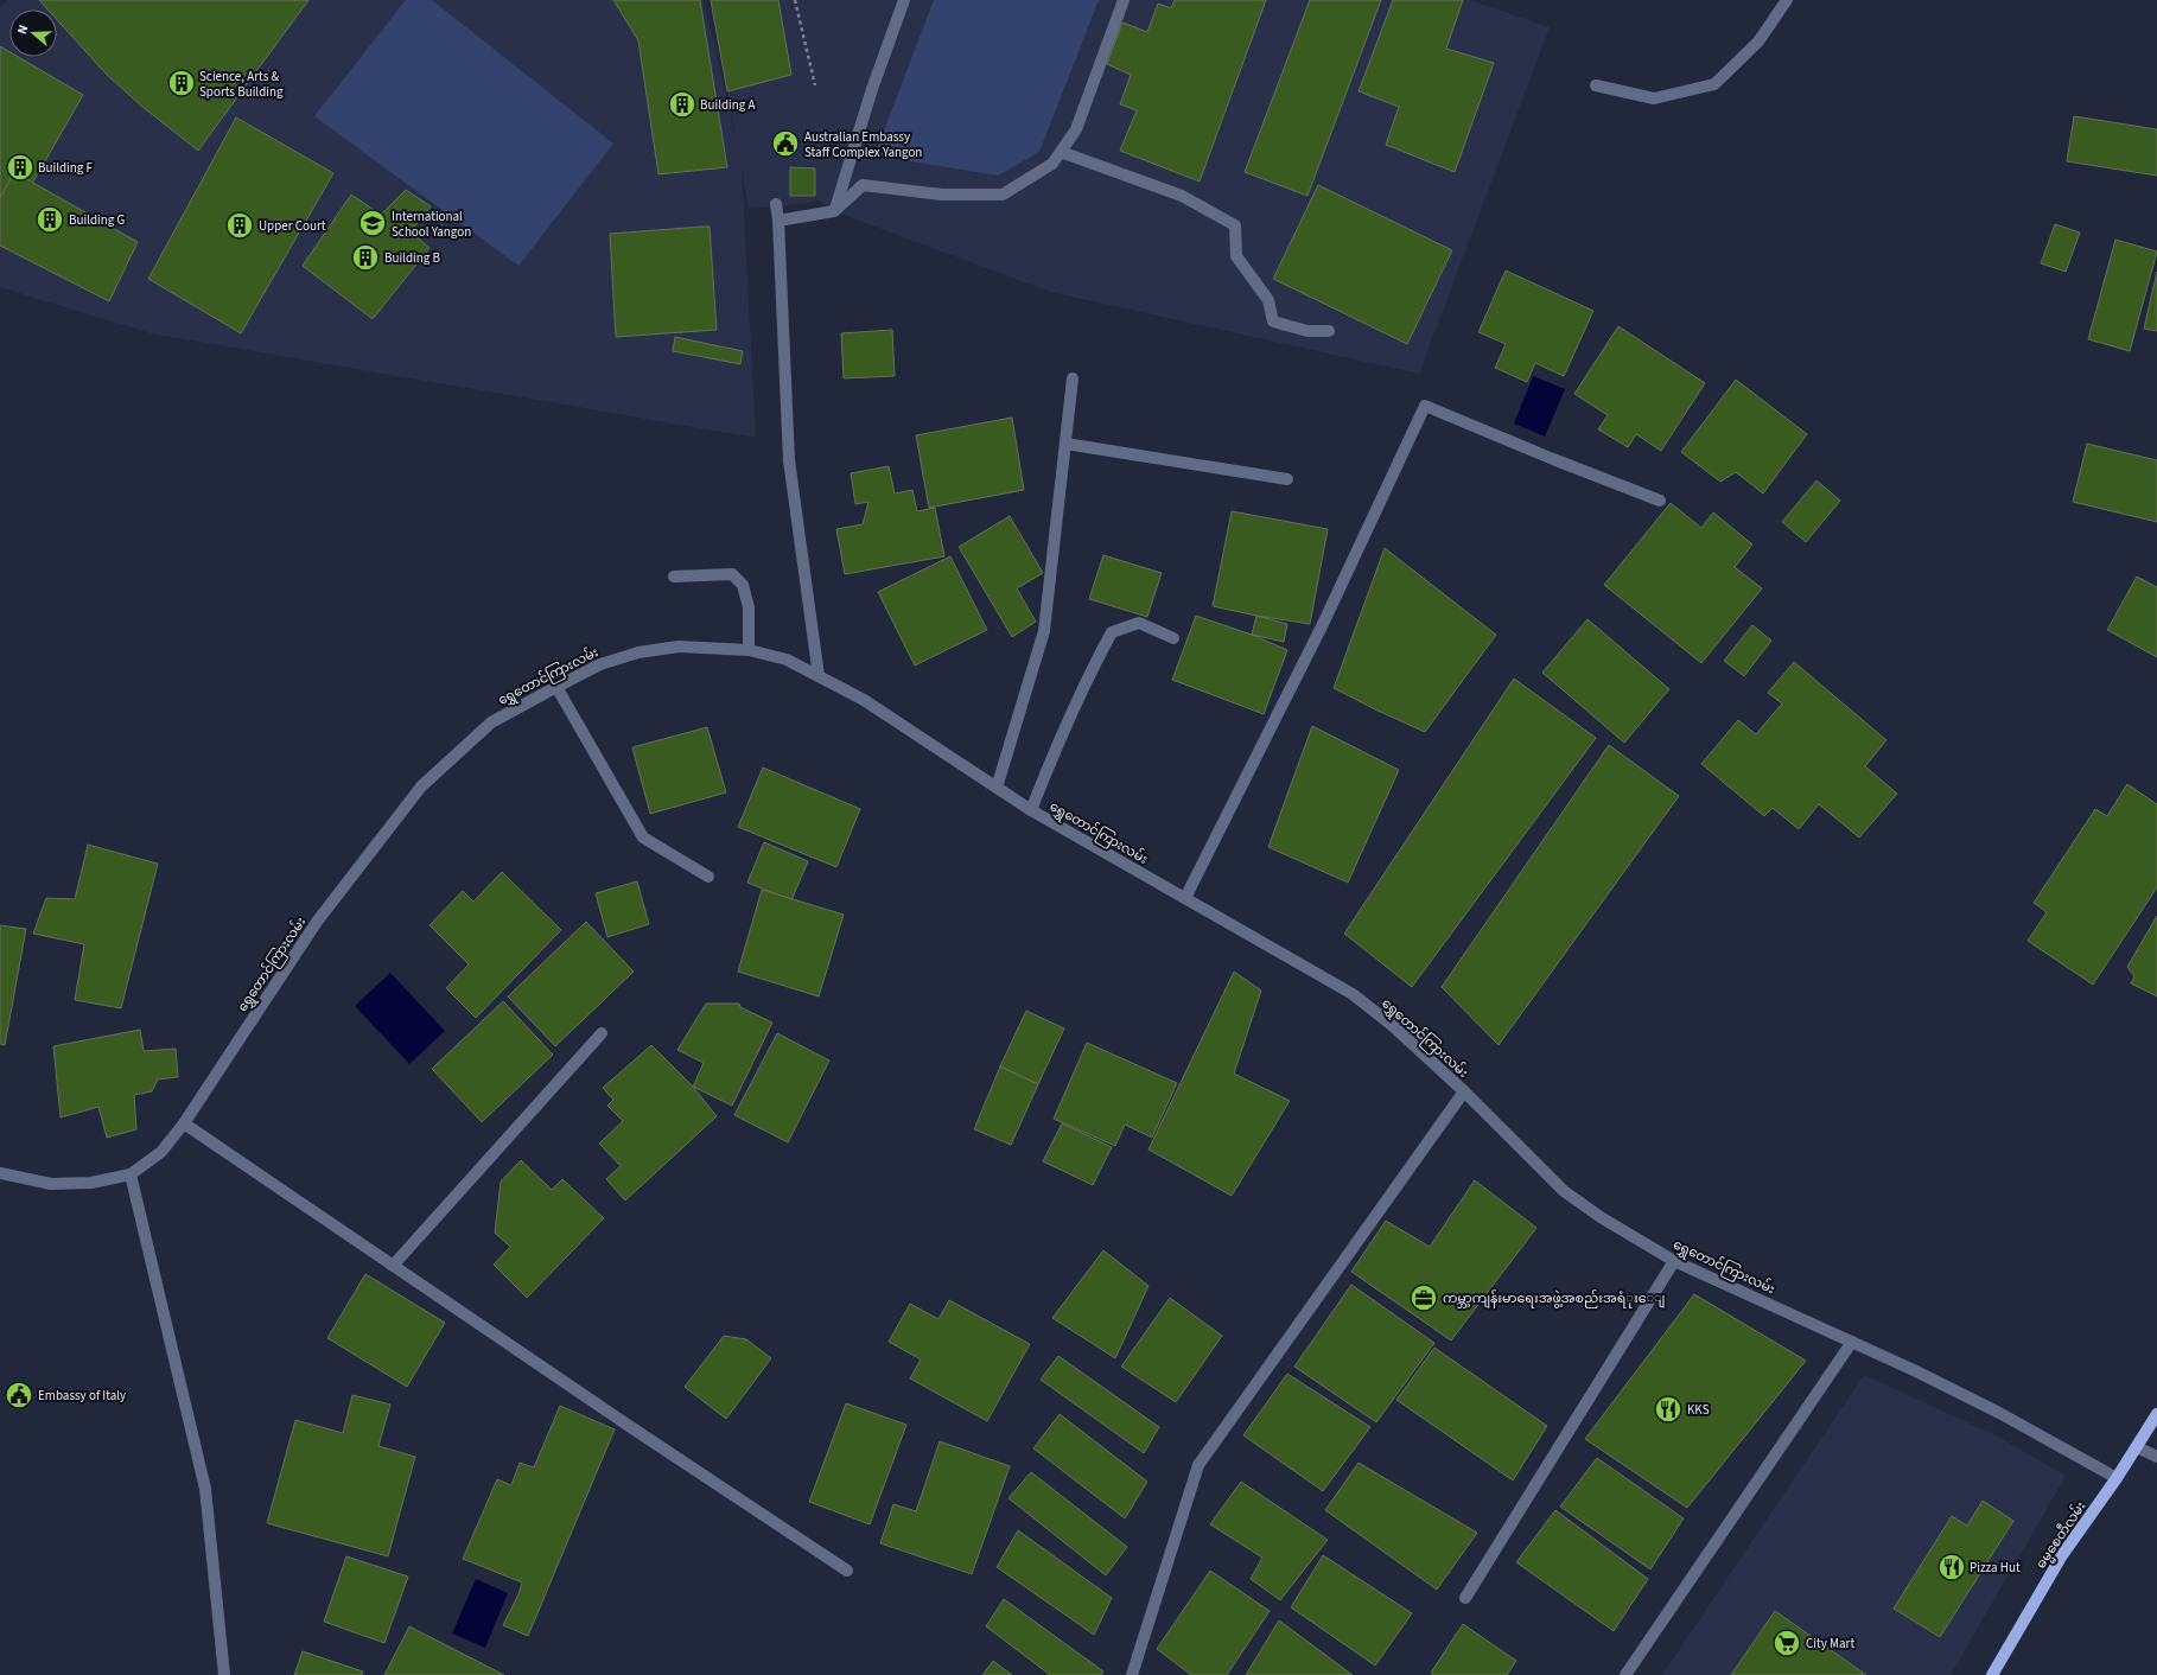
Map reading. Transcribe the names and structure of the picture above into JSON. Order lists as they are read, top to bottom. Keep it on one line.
{"streets":{"main road":["ဓမ္မစေတီလမ်း"],"street":["ရွှေတောင်ကြားလမ်း"]},"crossings":[["ရွှေတောင်ကြားလမ်း","ဓမ္မစေတီလမ်း"]],"places":{"building":["Science, Arts & Sports Building","Building A","Building F","Building G","Upper Court","Building B"],"public building":["Australian Embassy Staff Complex Yangon","Embassy of Italy"],"school or university":["International School Yangon"],"office":["ကမ္ဘာ့ကျန်းမာရေးအဖွဲ့အစည်းအရံုးေျ"],"restaurant":["KKS","Pizza Hut"],"supermarket":["City Mart"]},"north":"left"}
